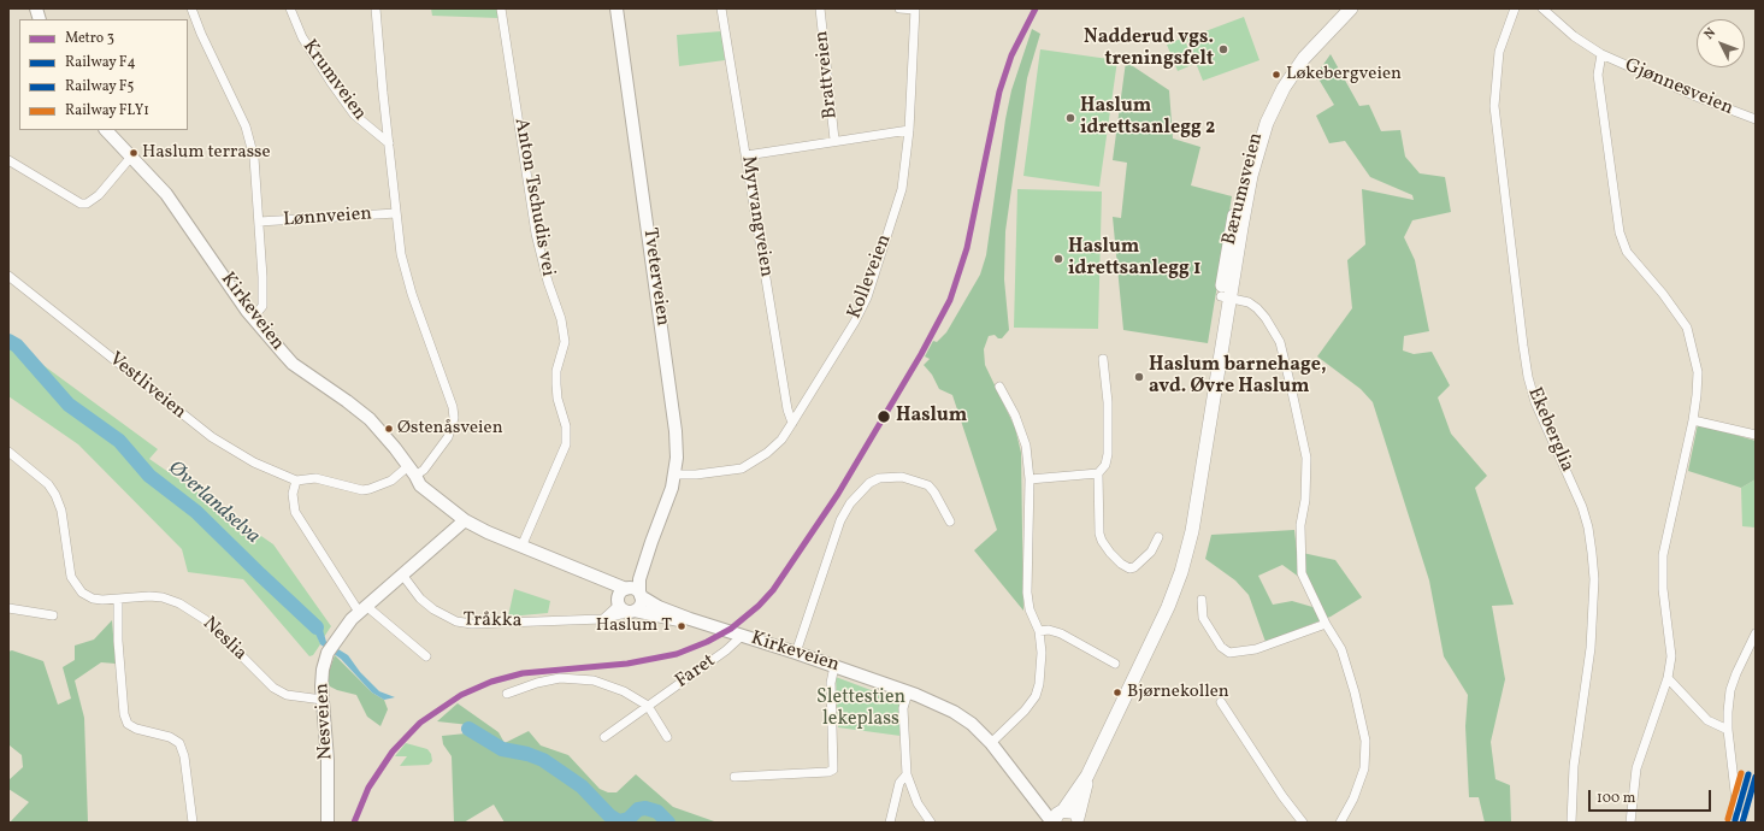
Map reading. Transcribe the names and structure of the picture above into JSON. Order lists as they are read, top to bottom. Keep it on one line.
{"streets":{"main road":["Bærumsveien","Tveterveien","Kirkeveien","Nesveien"],"street":["Brattveien","Krumveien","Gjønnesveien","Anton Tschudis vei","Myrvangveien","Lønnveien","Kolleveien","Vestliveien","Ekeberglia","Tråkka","Neslia","Faret"]},"crossings":[["Brattveien","Myrvangveien"],["Brattveien","Kolleveien"],["Bærumsveien","Kirkeveien"],["Anton Tschudis vei","Kirkeveien"],["Myrvangveien","Kolleveien"],["Tveterveien","Kolleveien"],["Tveterveien","Kirkeveien"],["Tveterveien","Tråkka"],["Kirkeveien","Vestliveien"],["Kirkeveien","Tråkka"],["Kirkeveien","Faret"],["Kirkeveien","Nesveien"],["Tråkka","Nesveien"],["Neslia","Nesveien"]],"water":["Øverlandselva"],"parks":["Slettestien lekeplass"],"places":["Nadderud vgs. treningsfelt","Løkebergveien","Haslum idrettsanlegg 2","Haslum terrasse","Haslum idrettsanlegg 1","Haslum barnehage, avd. Øvre Haslum","Haslum","Østenåsveien","Haslum T","Bjørnekollen"],"lines":["metro line 3","rail line FLY1","rail line F5","rail line F4"],"legend":["Metro 3","Railway F4","Railway F5","Railway FLY1"],"scale_bar":"100 m","north":"top left"}
